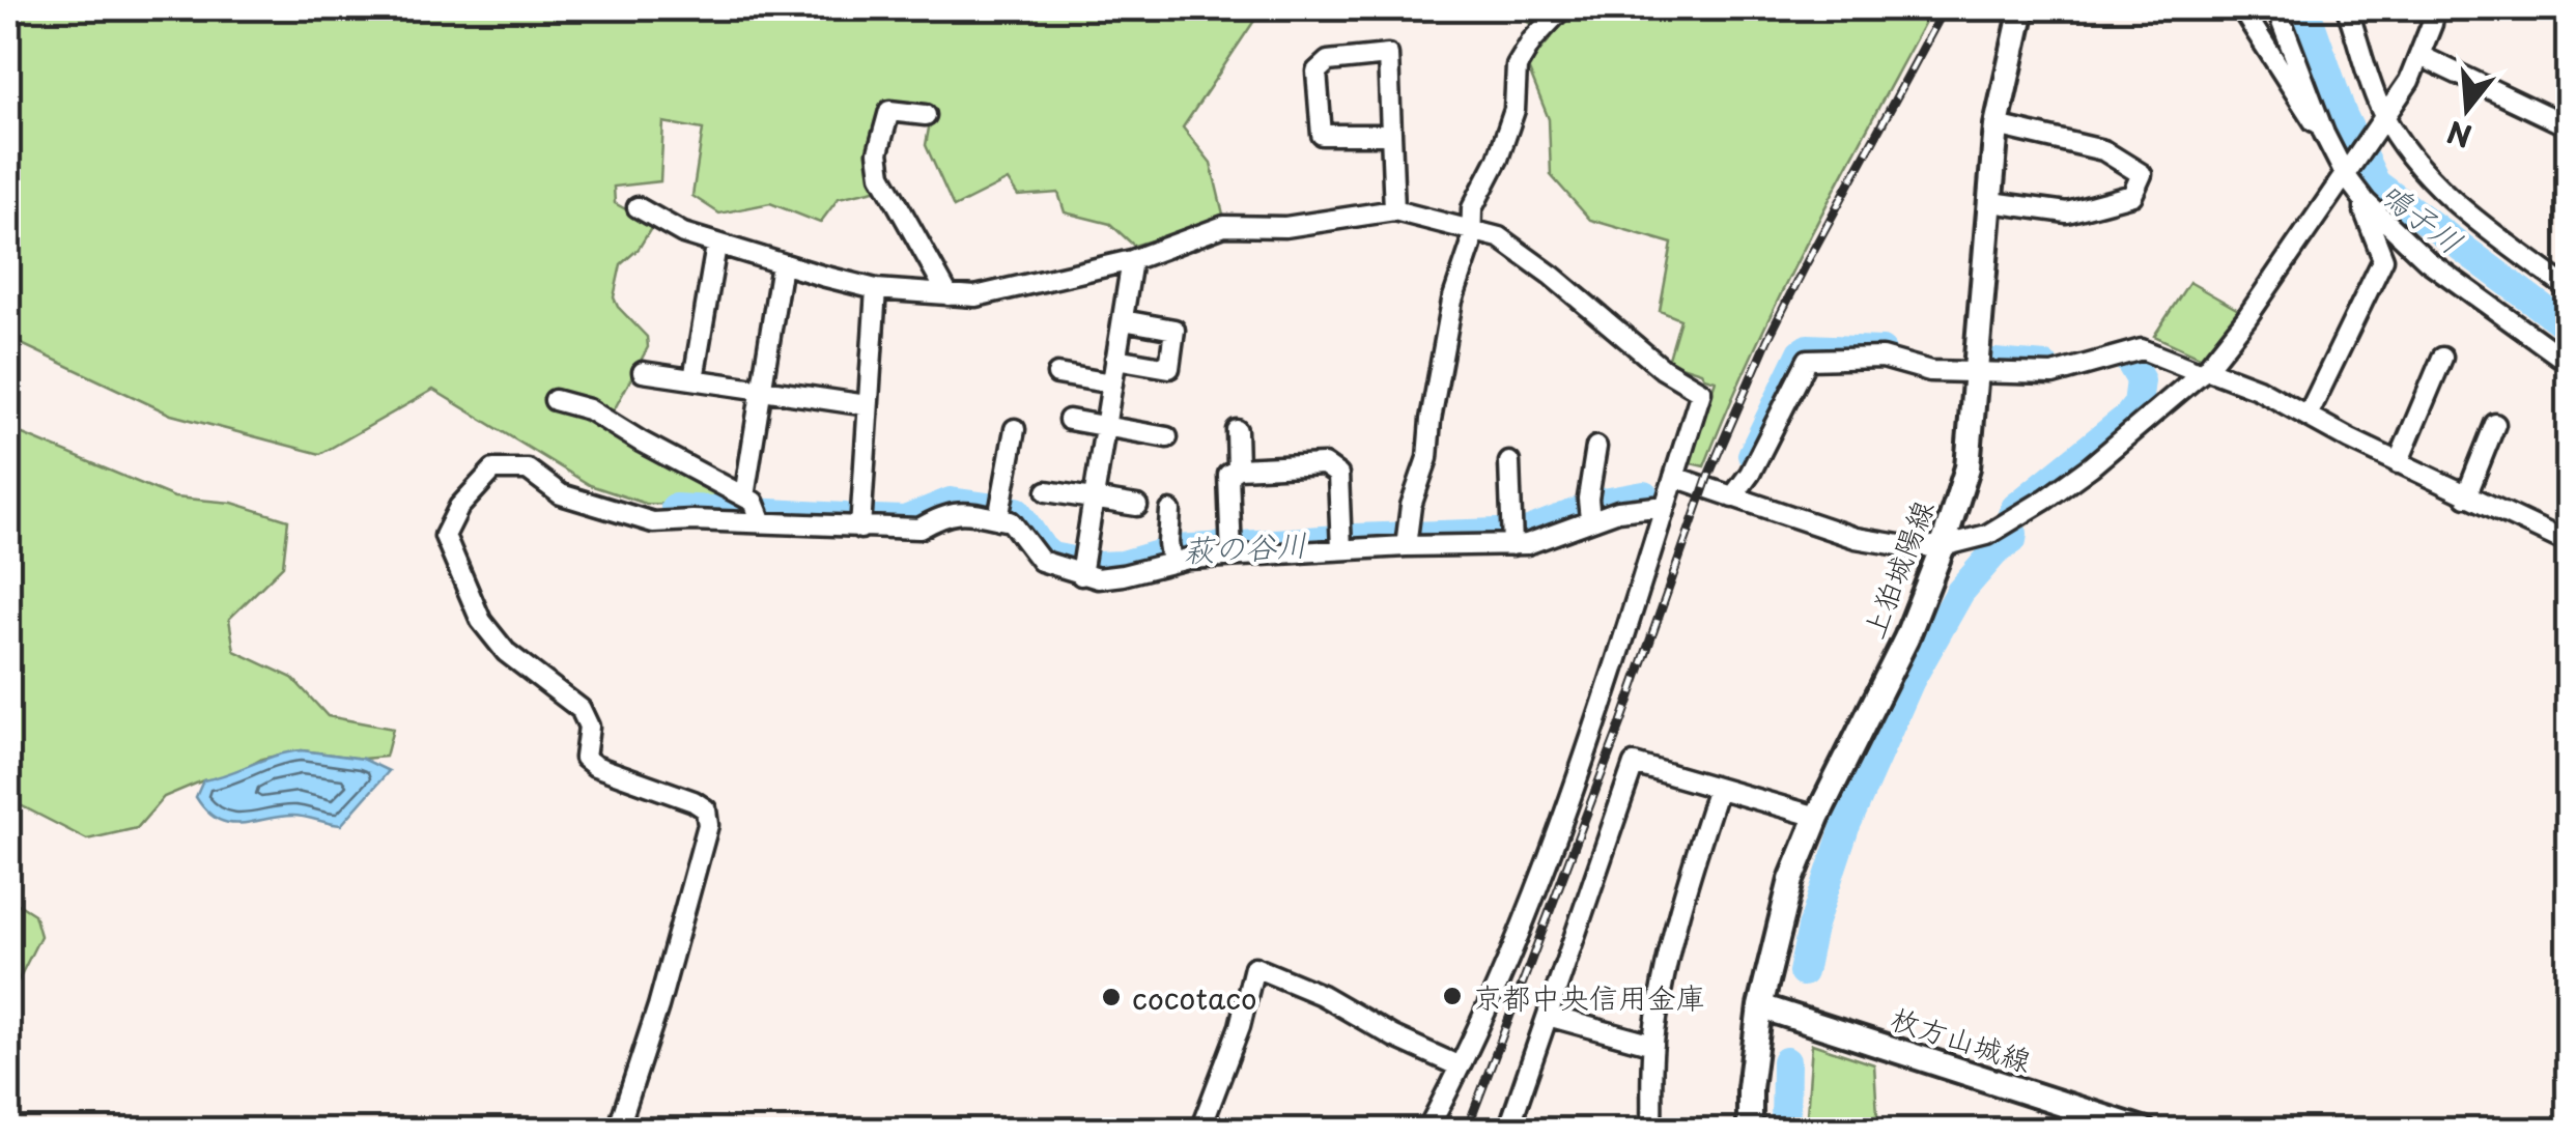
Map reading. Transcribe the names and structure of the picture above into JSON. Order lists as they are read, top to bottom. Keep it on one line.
{"streets":{"main road":["上狛城陽線","枚方山城線"]},"crossings":[["上狛城陽線","枚方山城線"]],"water":["鳴子川","萩の谷川"],"places":["京都中央信用金庫","cocotaco"],"north":"bottom"}
